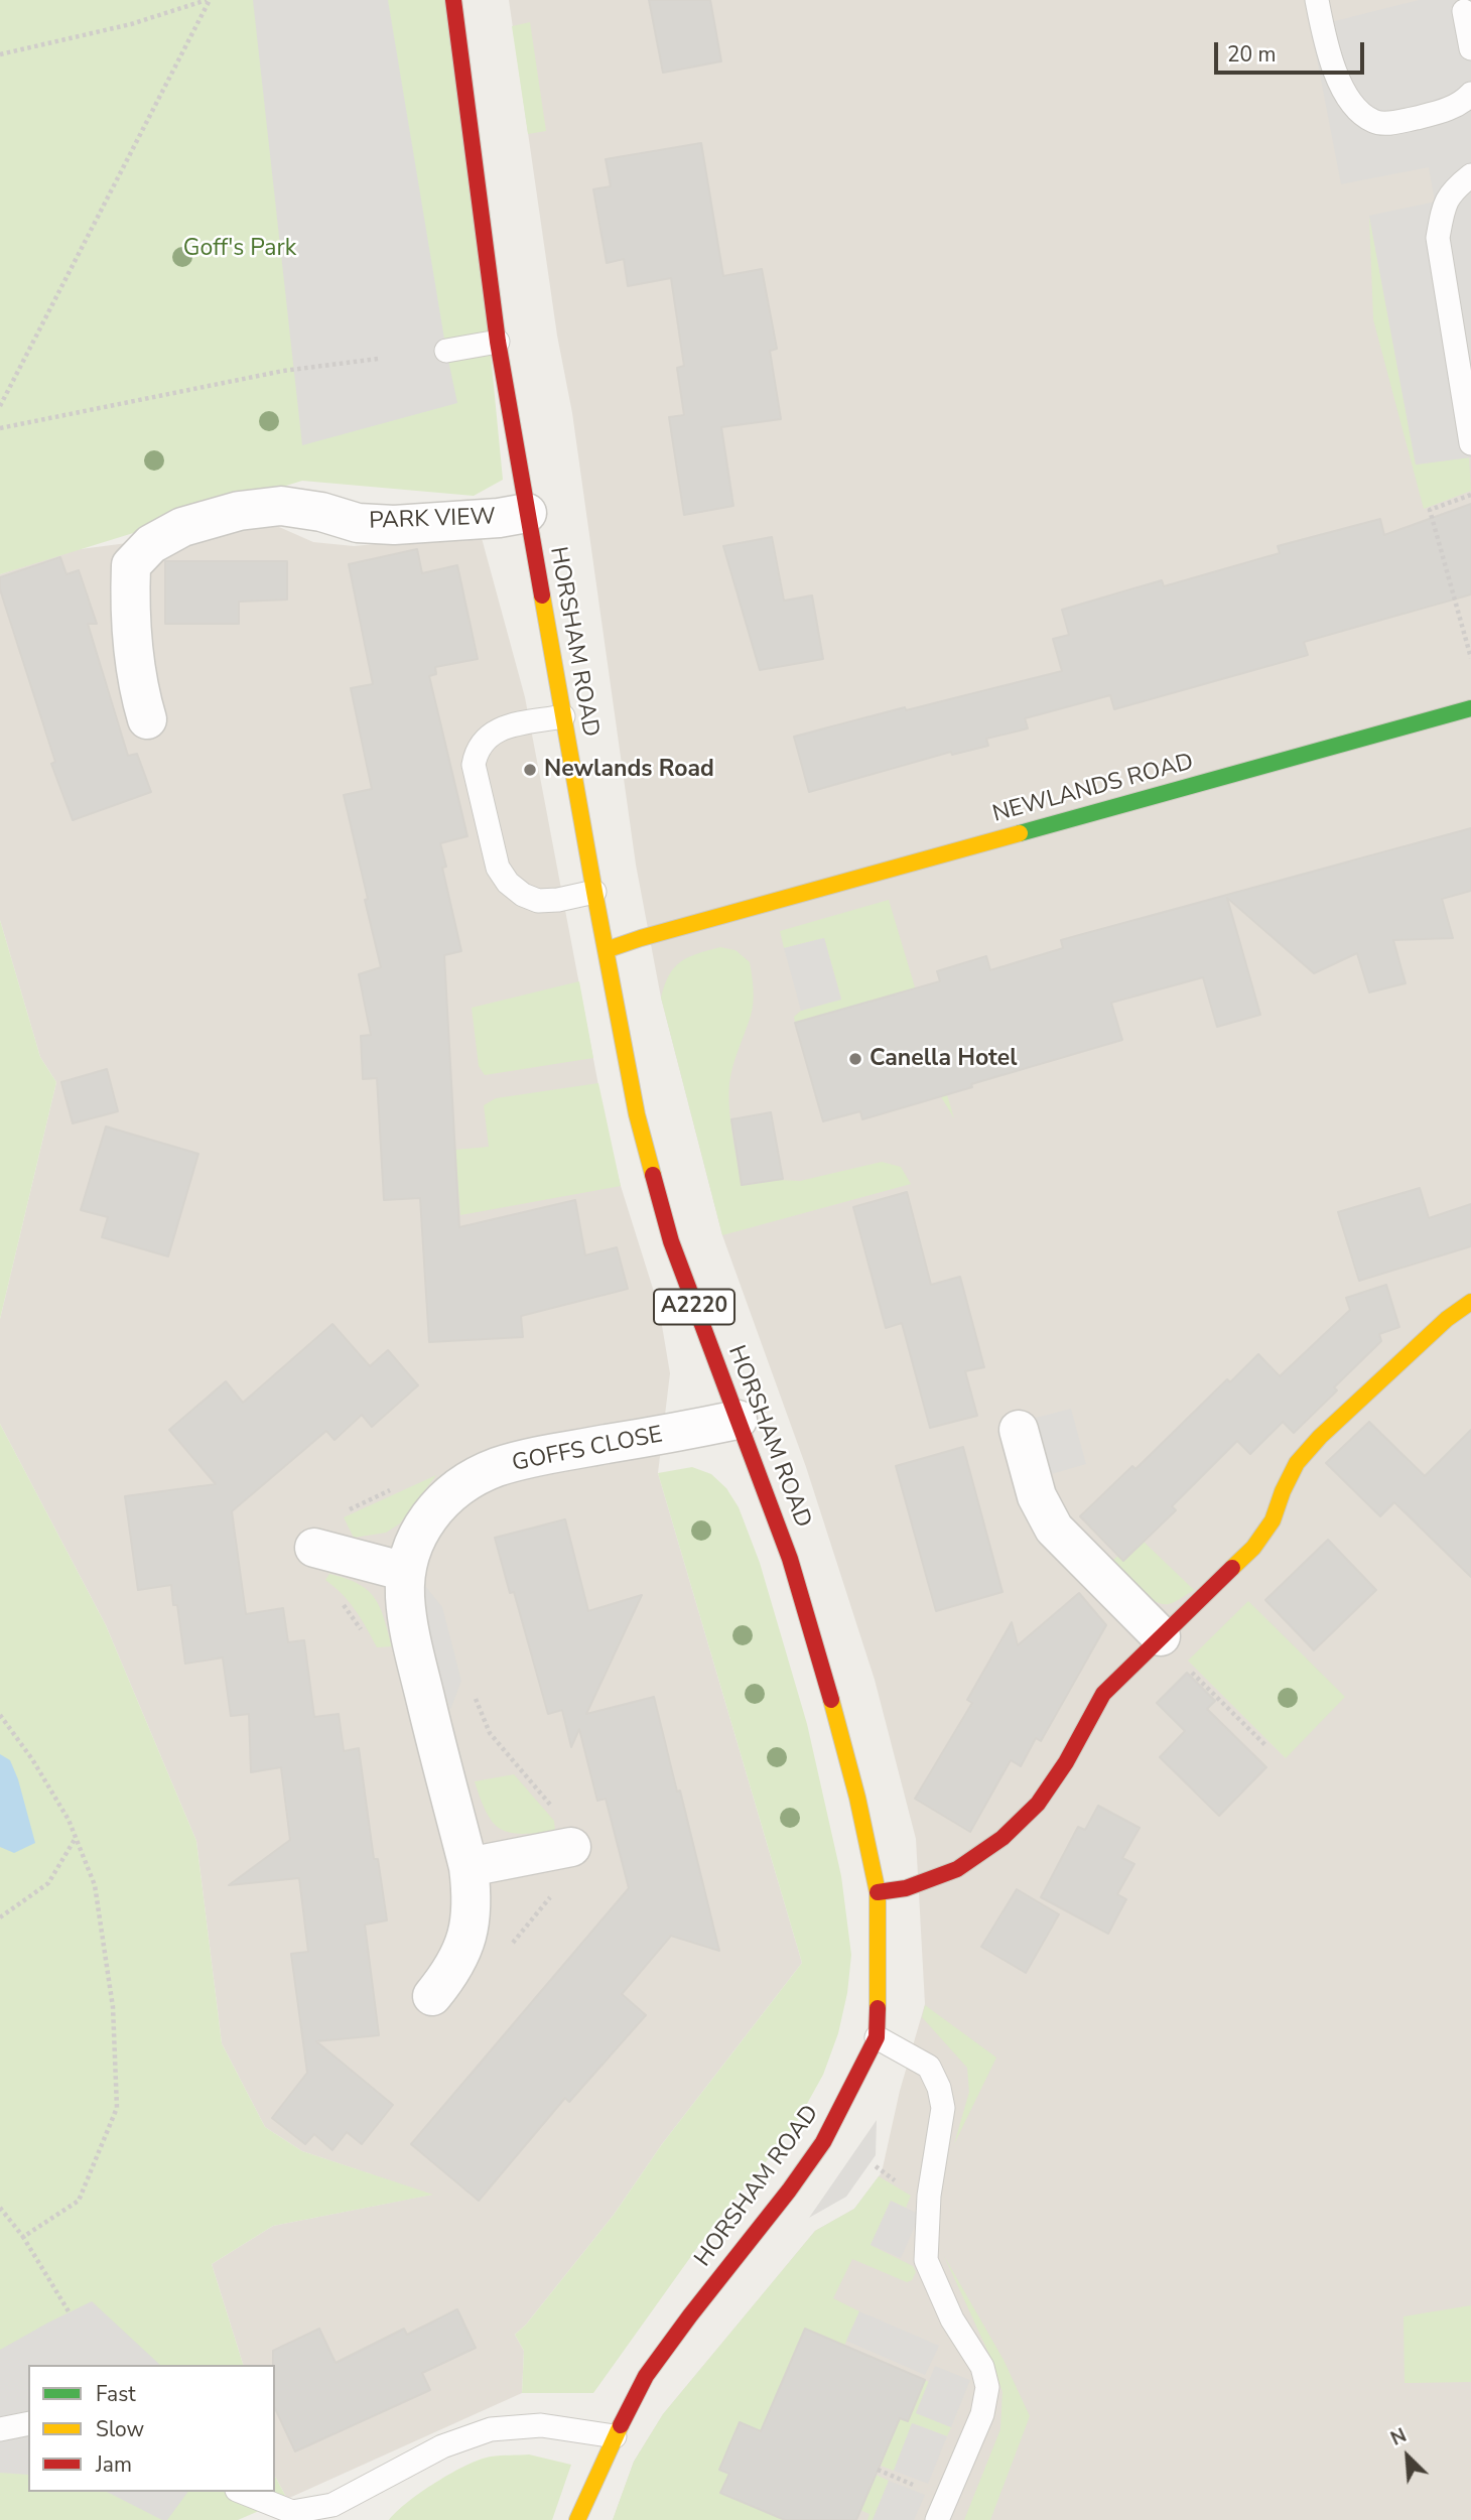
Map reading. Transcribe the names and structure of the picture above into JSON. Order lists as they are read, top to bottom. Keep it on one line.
{"streets":{"main road":["HORSHAM ROAD","NEWLANDS ROAD","A2220"],"street":["PARK VIEW","GOFFS CLOSE"]},"crossings":[["PARK VIEW","HORSHAM ROAD"],["HORSHAM ROAD","NEWLANDS ROAD"],["HORSHAM ROAD","GOFFS CLOSE"]],"parks":["Goff's Park"],"places":["Newlands Road","Canella Hotel"],"legend":["Fast","Slow","Jam"],"scale_bar":"20 m","north":"top left"}
